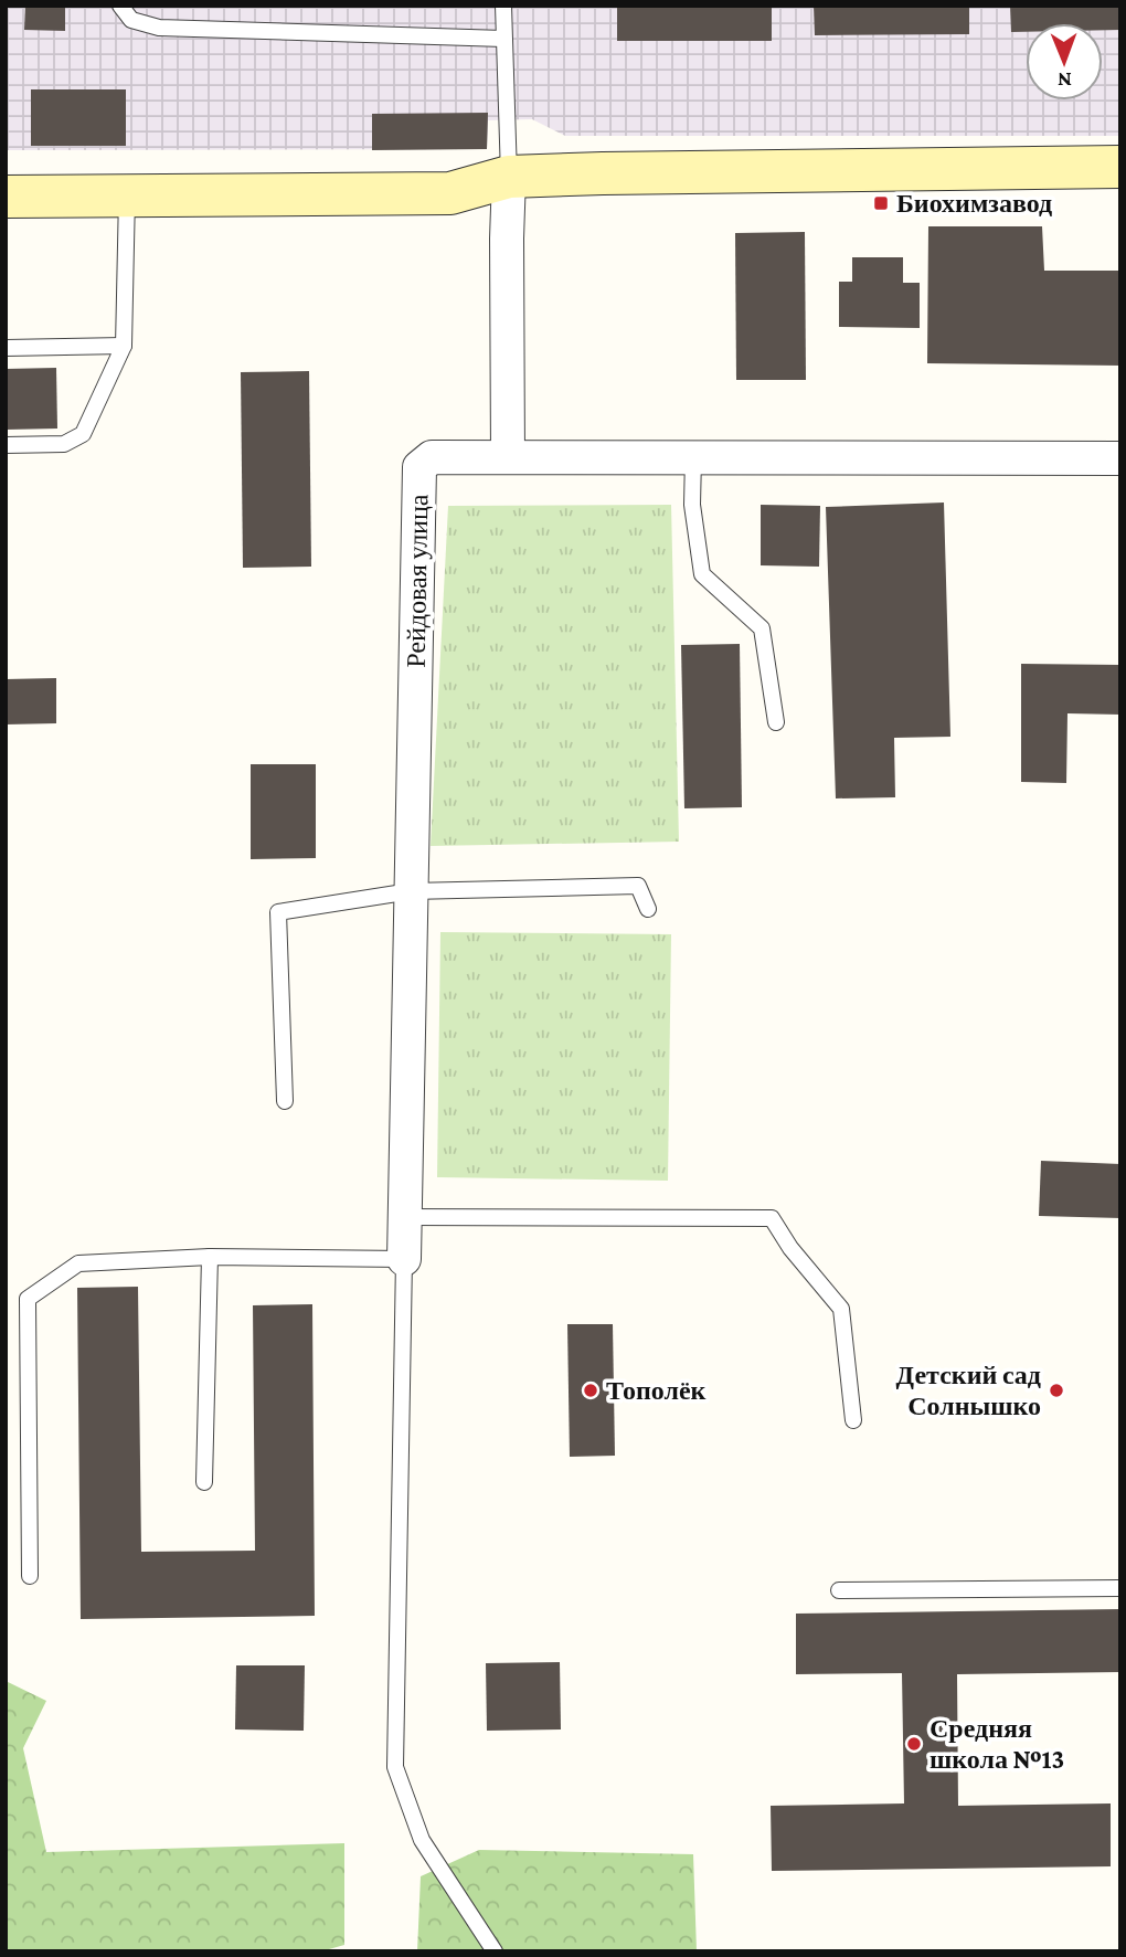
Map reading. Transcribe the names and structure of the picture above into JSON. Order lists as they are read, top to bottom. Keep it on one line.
{"streets":{"street":["Рейдовая улица"]},"places":{"transit":["Биохимзавод"],"other":["Тополёк","Детский сад Солнышко","Средняя школа №13"]},"north":"bottom"}
